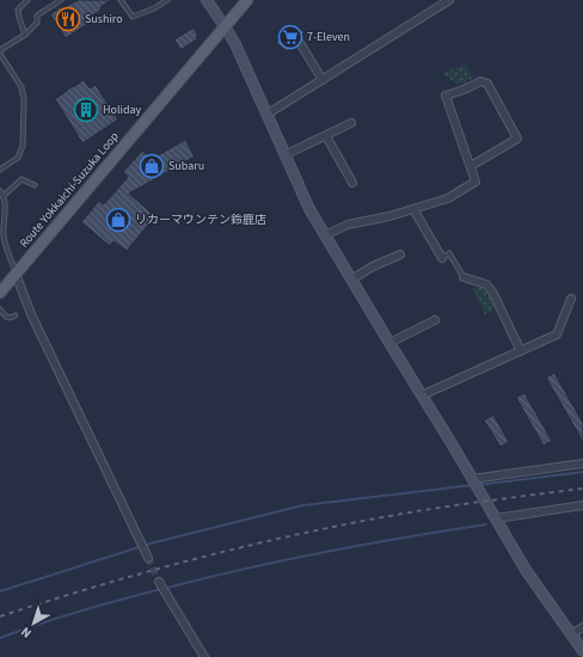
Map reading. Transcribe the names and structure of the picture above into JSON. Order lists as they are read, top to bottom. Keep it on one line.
{"streets":{"main road":["Route Yokkaichi-Suzuka Loop"]},"places":{"restaurant":["Sushiro"],"supermarket":["7-Eleven"],"building":["Holiday"],"shop":["Subaru","リカーマウンテン鈴鹿店"]},"north":"bottom left"}
